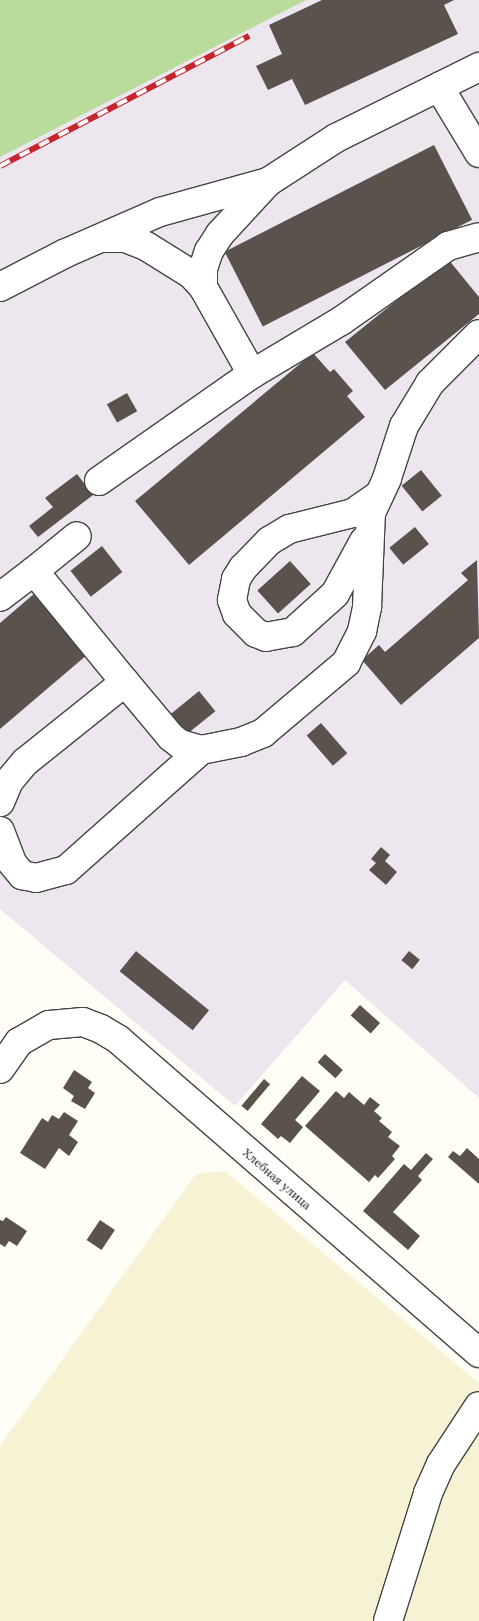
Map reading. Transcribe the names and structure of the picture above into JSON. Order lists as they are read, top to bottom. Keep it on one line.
{"streets":{"street":["Хлебная улица"]}}
